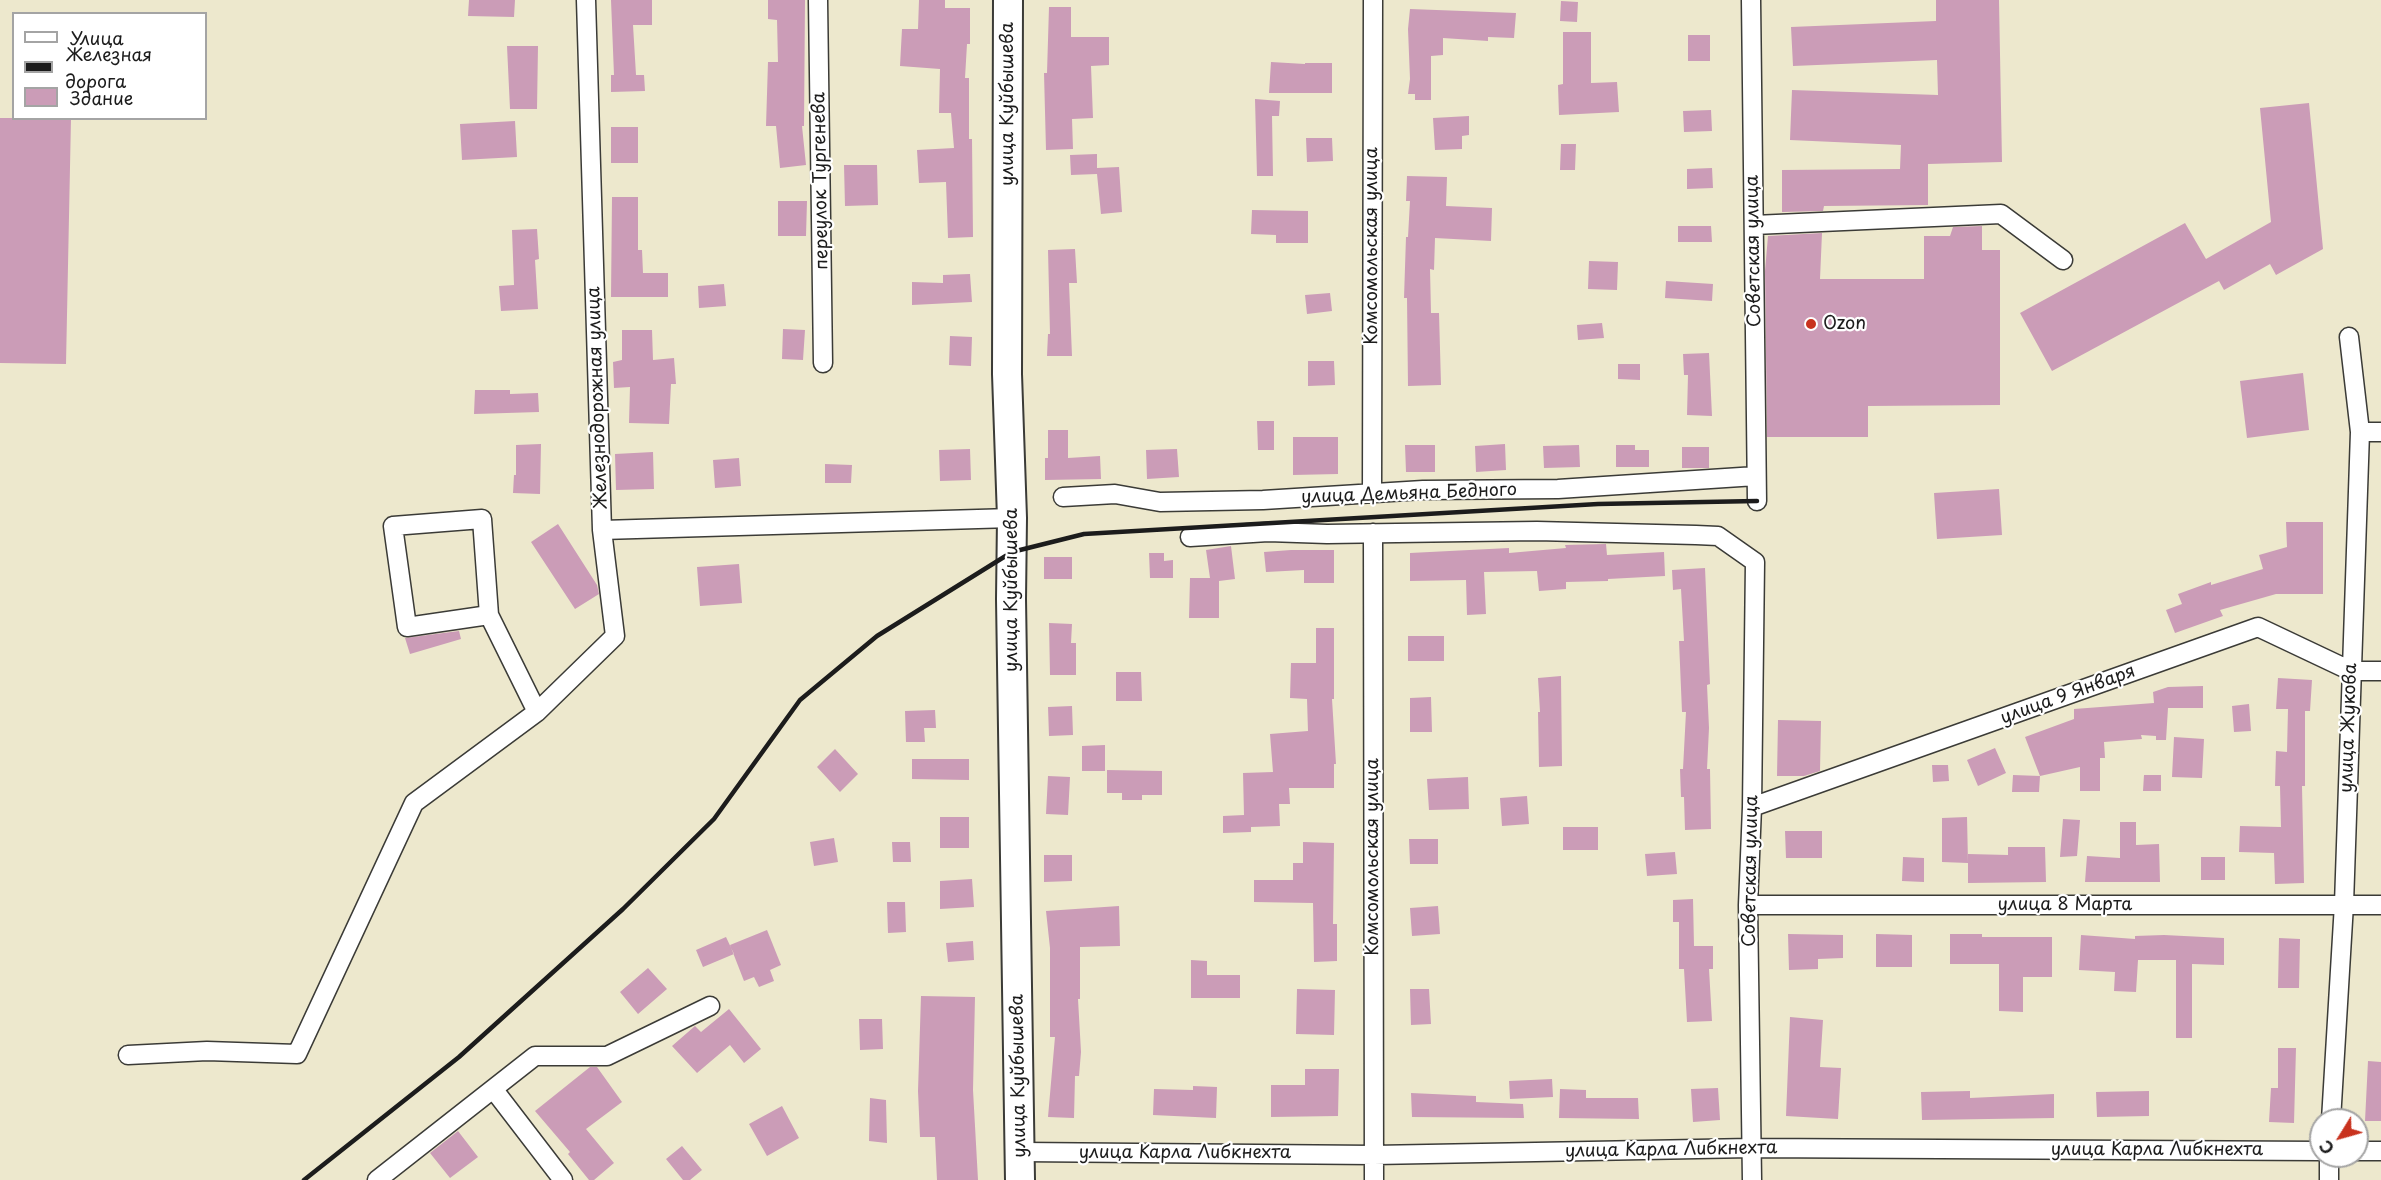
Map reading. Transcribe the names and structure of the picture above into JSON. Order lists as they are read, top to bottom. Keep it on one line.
{"streets":{"main road":["улица Куйбышева"],"street":["переулок Тургенева","Комсомольская улица","Советская улица","Железнодорожная улица","улица Демьяна Бедного","улица 9 Января","улица Жукова","улица 8 Марта","улица Карла Либкнехта"]},"crossings":[["улица Куйбышева","Железнодорожная улица"],["улица Куйбышева","улица Карла Либкнехта"],["Комсомольская улица","Советская улица"],["Комсомольская улица","улица Демьяна Бедного"],["Комсомольская улица","улица Карла Либкнехта"],["Советская улица","улица Демьяна Бедного"],["Советская улица","улица 9 Января"],["Советская улица","улица 8 Марта"],["Советская улица","улица Карла Либкнехта"],["улица 9 Января","улица Жукова"],["улица Жукова","улица 8 Марта"]],"places":["Ozon"],"legend":["Улица","Железная дорога","Здание"],"north":"bottom left"}
